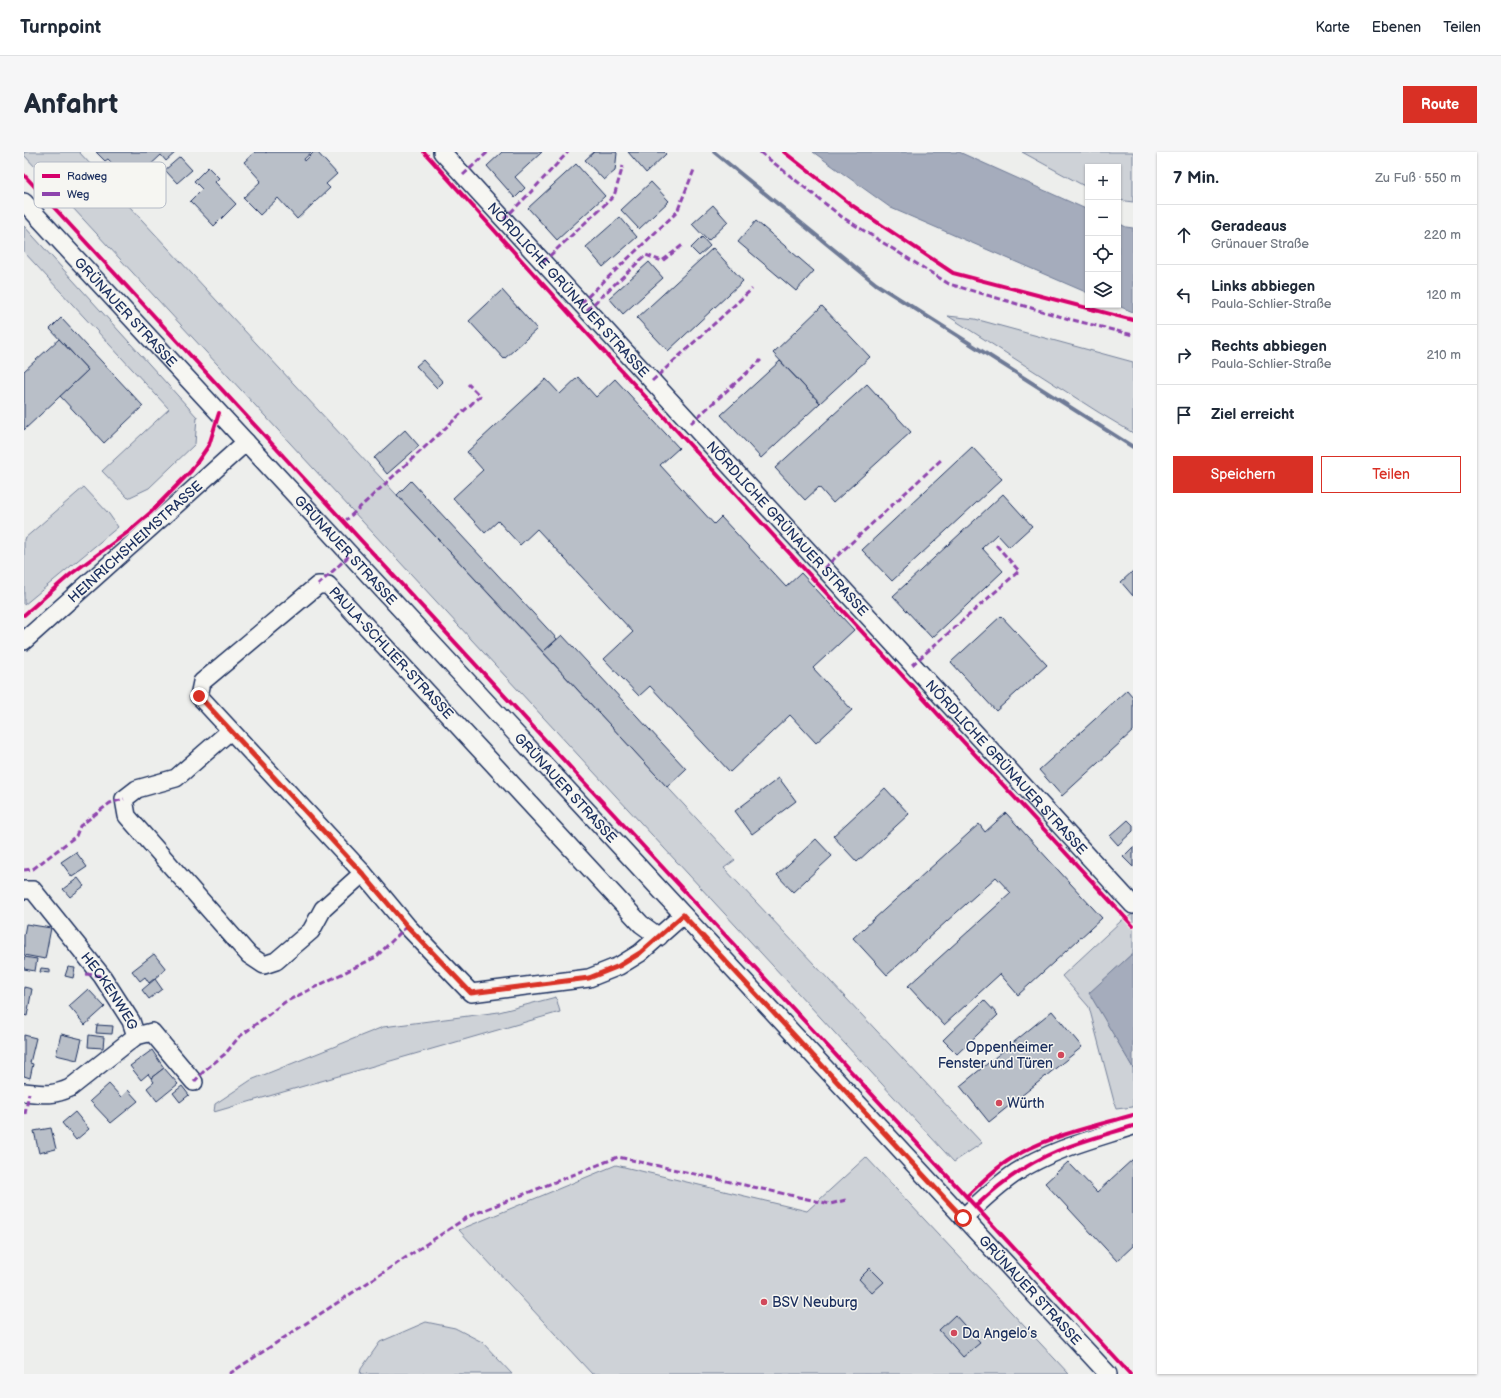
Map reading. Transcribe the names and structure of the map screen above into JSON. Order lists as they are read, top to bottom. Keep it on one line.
{"streets":{"street":["NÖRDLICHE GRÜNAUER STRASSE","GRÜNAUER STRASSE","HEINRICHSHEIMSTRASSE","PAULA-SCHLIER-STRASSE","HECKENWEG"]},"crossings":[["GRÜNAUER STRASSE","HEINRICHSHEIMSTRASSE"],["GRÜNAUER STRASSE","PAULA-SCHLIER-STRASSE"]],"places":["Oppenheimer Fenster und Türen","Würth","BSV Neuburg","Da Angelo’s"],"legend":["Radweg","Weg"],"page":{"header":"Turnpoint","nav":["Karte","Ebenen","Teilen"],"buttons":["Route",["Speichern","Teilen"]],"title":"Anfahrt","heading":["7 Min.","Zu Fuß · 550 m"],"map_buttons":["+","−"],"list":[["Geradeaus","Grünauer Straße","220 m"],["Links abbiegen","Paula-Schlier-Straße","120 m"],["Rechts abbiegen","Paula-Schlier-Straße","210 m"],"Ziel erreicht"]}}
